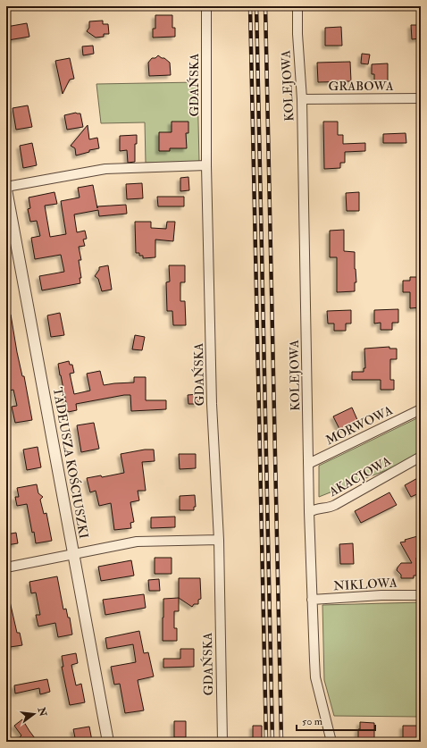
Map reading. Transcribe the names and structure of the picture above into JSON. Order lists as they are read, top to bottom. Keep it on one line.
{"streets":{"street":["GDAŃSKA","KOLEJOWA","GRABOWA","MORWOWA","TADEUSZA KOŚCIUSZKI","AKACJOWA","NIKLOWA"]},"crossings":[["KOLEJOWA","GRABOWA"],["KOLEJOWA","MORWOWA"],["KOLEJOWA","AKACJOWA"],["KOLEJOWA","NIKLOWA"]],"scale_bar":"50 m","north":"right"}
